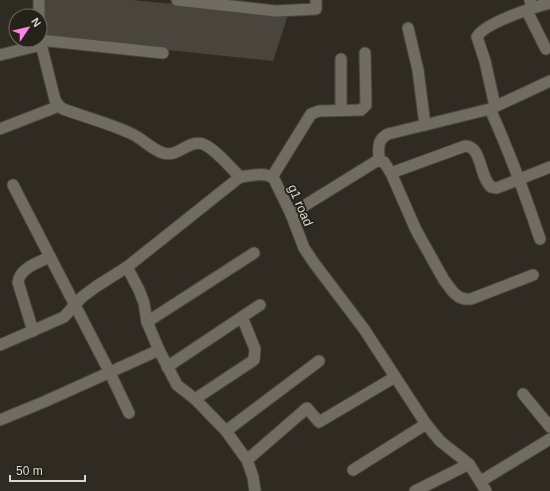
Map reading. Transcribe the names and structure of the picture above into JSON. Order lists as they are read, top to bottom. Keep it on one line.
{"streets":{"street":["g1 road"]},"scale_bar":"50 m","north":"top right"}
